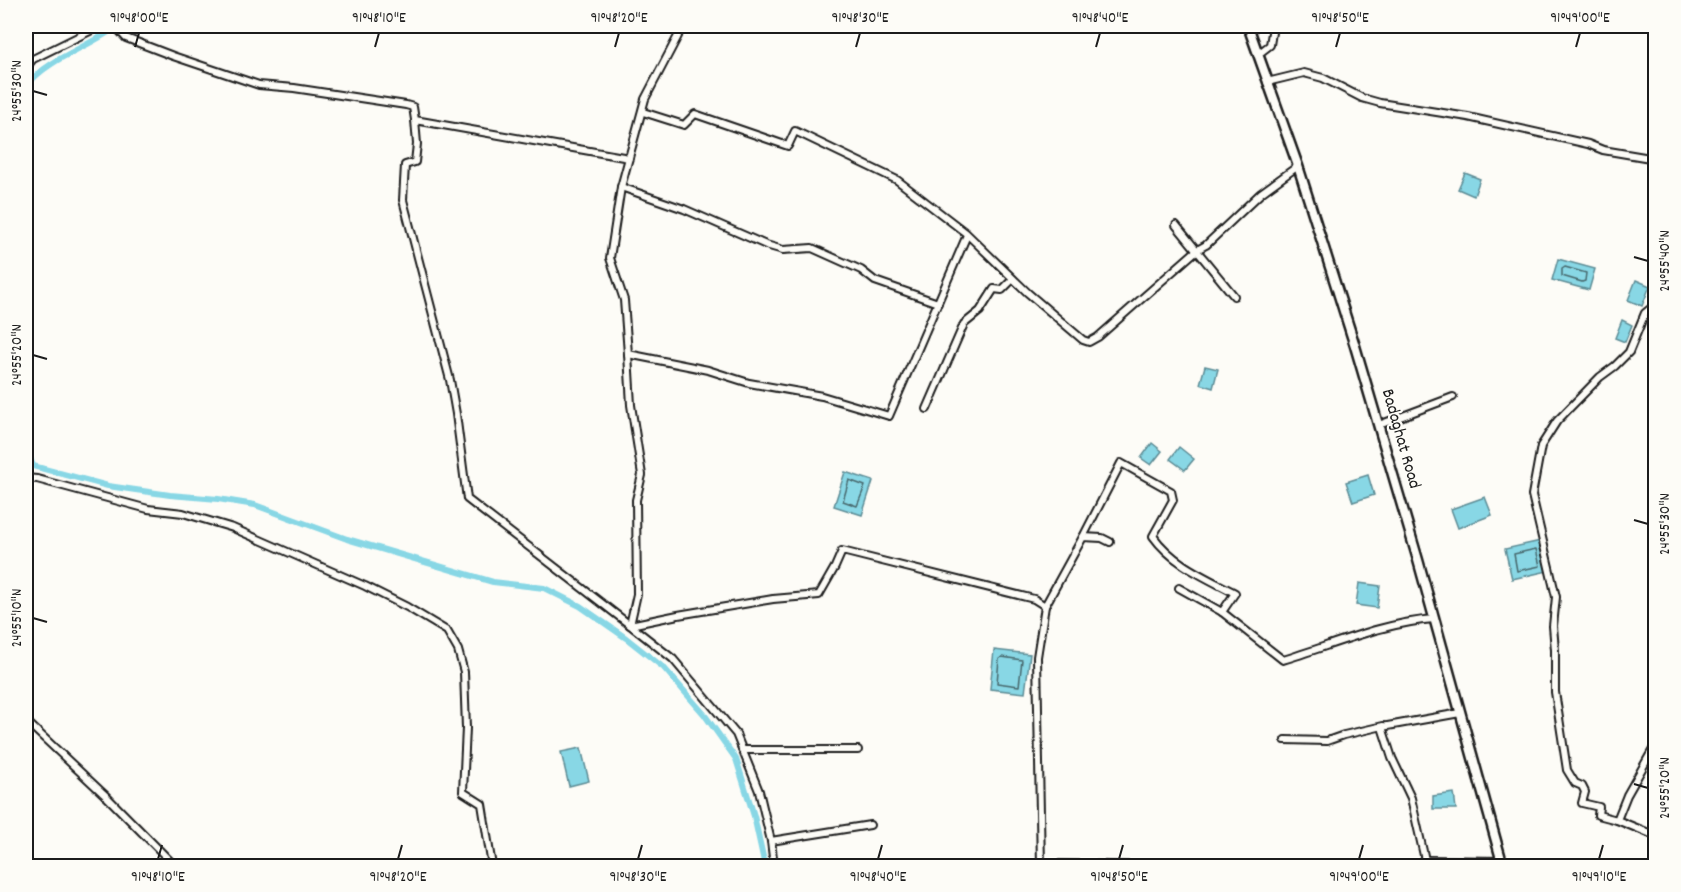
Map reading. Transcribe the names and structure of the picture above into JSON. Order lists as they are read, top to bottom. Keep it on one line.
{"streets":{"main road":["Badaghat Road"]},"coordinates":["91°48'00\"E","91°48'10\"E","91°48'20\"E","91°48'30\"E","91°48'40\"E","91°48'50\"E","91°49'00\"E","24°55'30\"N","24°55'40\"N","24°55'20\"N","24°55'10\"N","91°49'10\"E"]}
